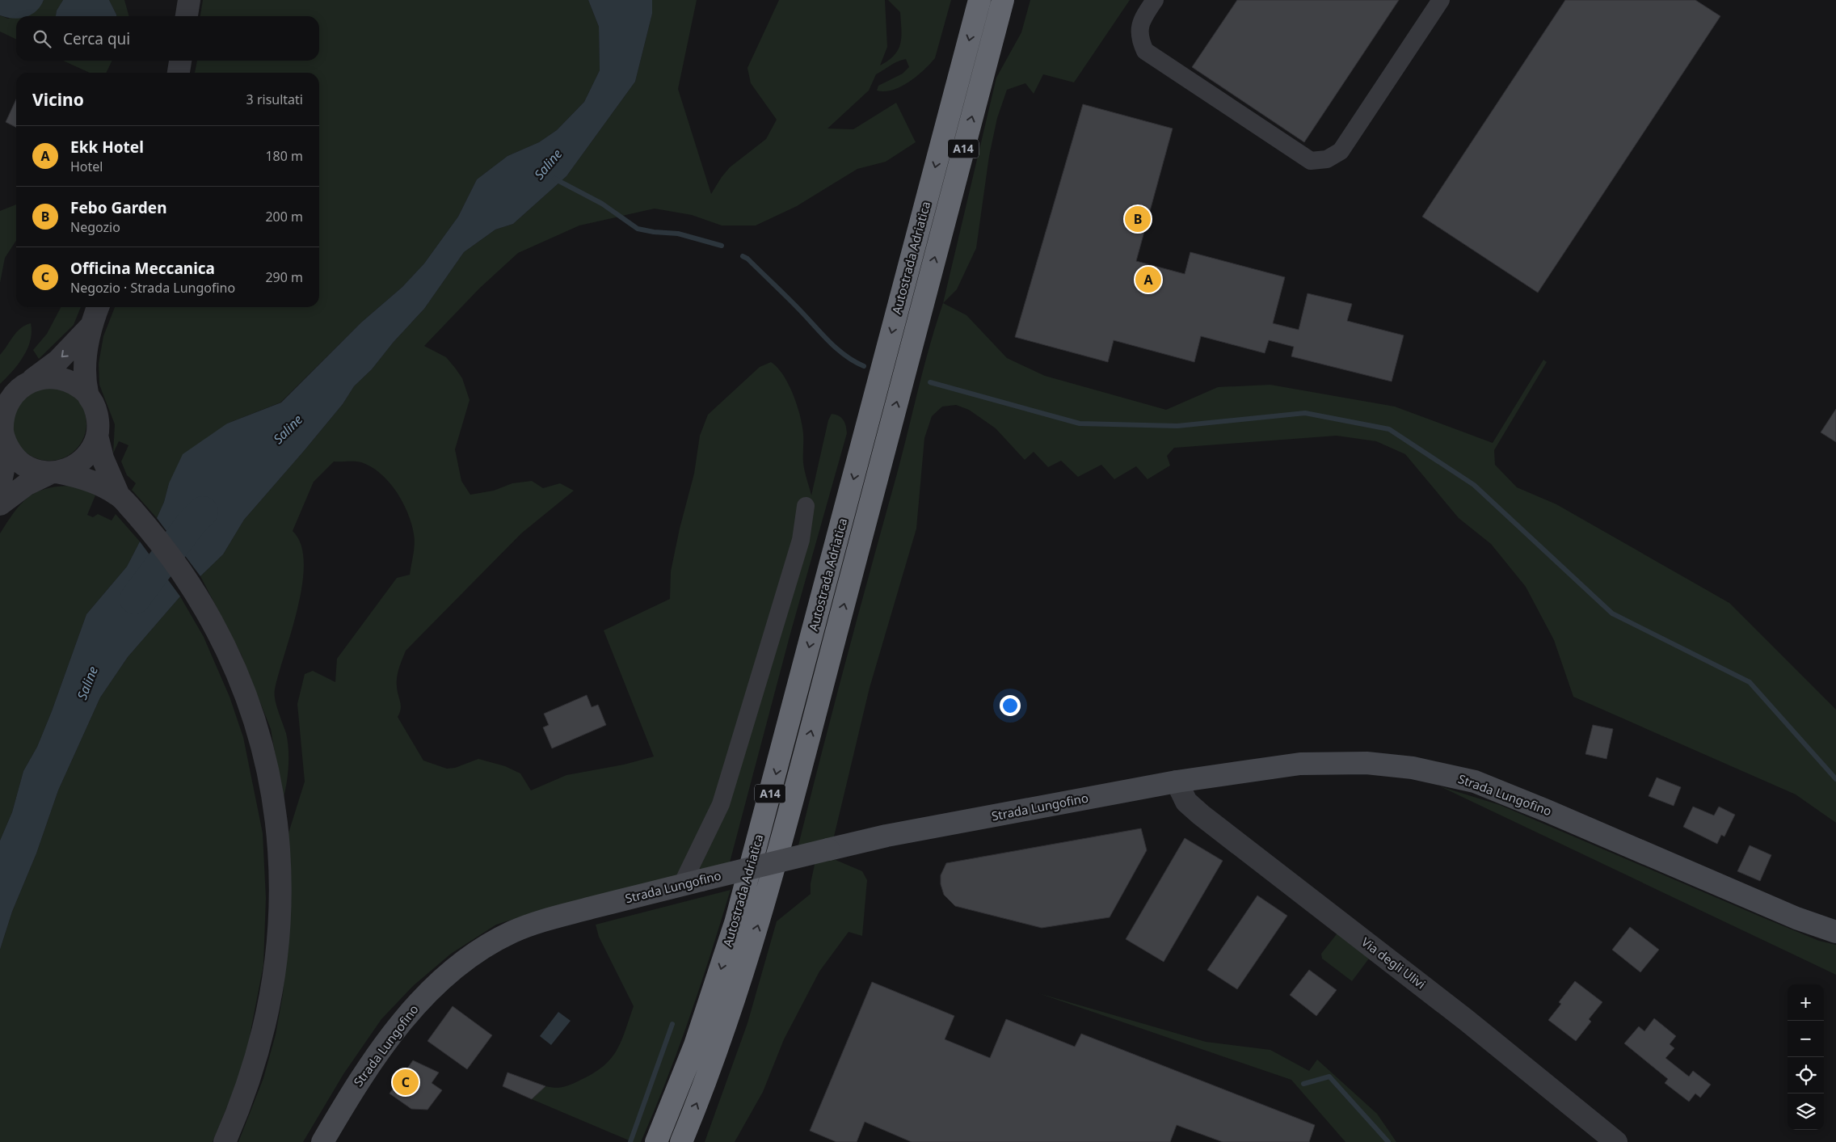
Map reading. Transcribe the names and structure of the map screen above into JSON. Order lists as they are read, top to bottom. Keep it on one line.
{"streets":{"highway":["A14","Autostrada Adriatica"],"main road":["Strada Lungofino"],"street":["Via degli Ulivi"]},"crossings":[["Strada Lungofino","Via degli Ulivi"]],"water":["Saline"],"page":{"search":"Cerca qui","heading":["Vicino","3 risultati"],"list":[{"mark":"A","name":"Ekk Hotel","note":"Hotel","value":"180 m"},{"mark":"B","name":"Febo Garden","note":"Negozio","value":"200 m"},{"mark":"C","name":"Officina Meccanica","note":"Negozio · Strada Lungofino","value":"290 m"}],"pins":["B","A","C"],"map_buttons":["+","−"]}}
